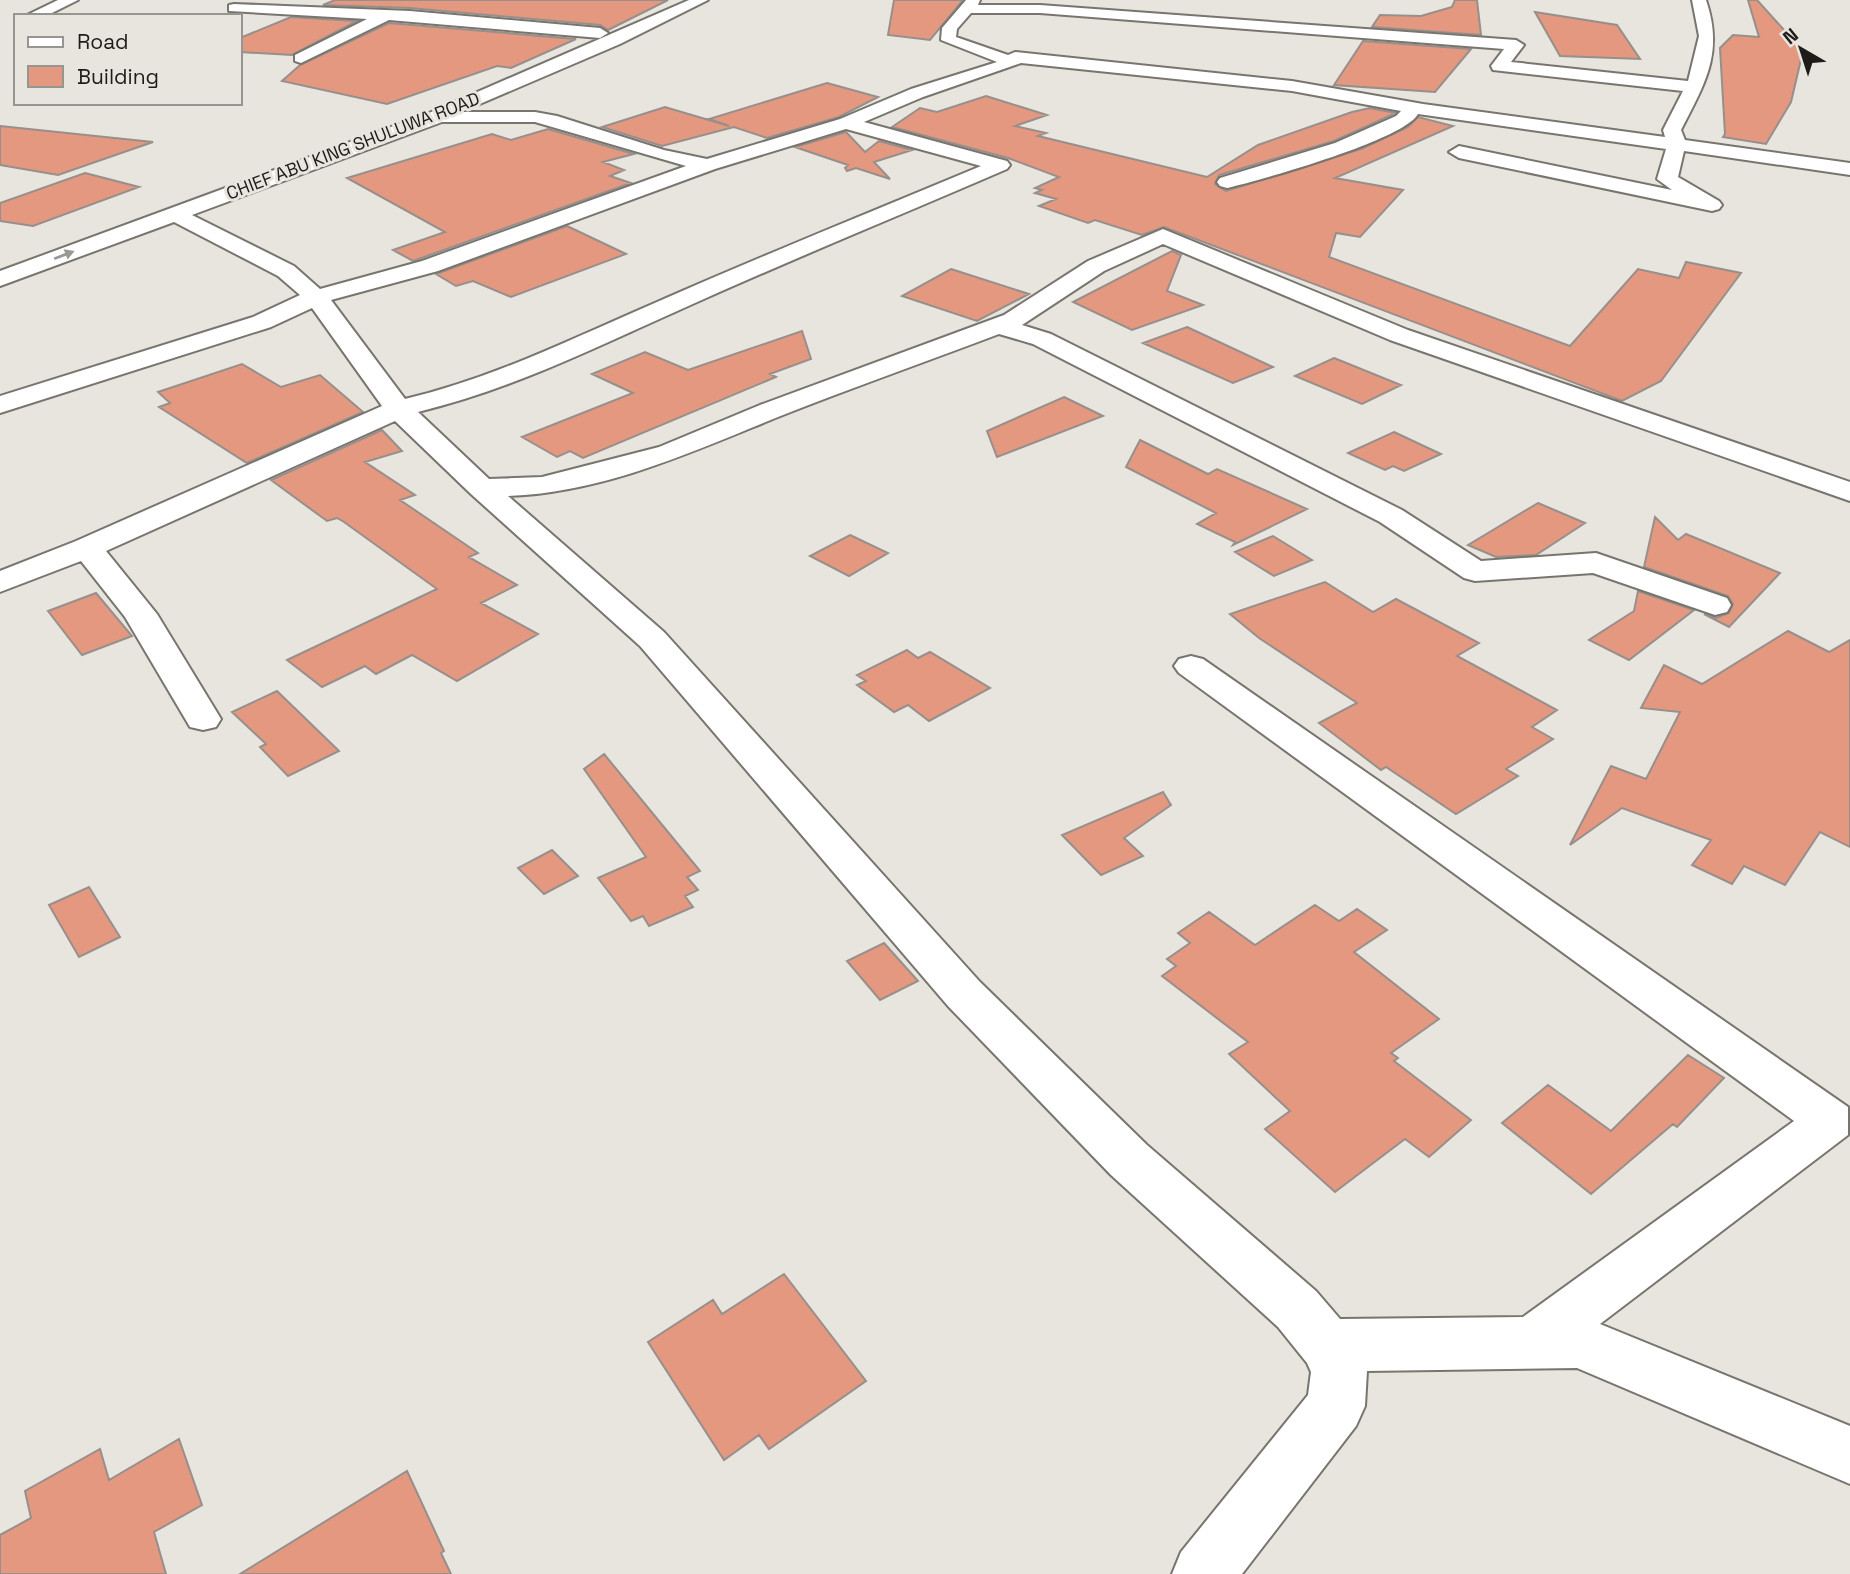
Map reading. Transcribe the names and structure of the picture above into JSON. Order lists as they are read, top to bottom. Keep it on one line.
{"streets":{"street":["CHIEF ABU KING SHULUWA ROAD"]},"legend":["Road","Building"],"north":"top left"}
